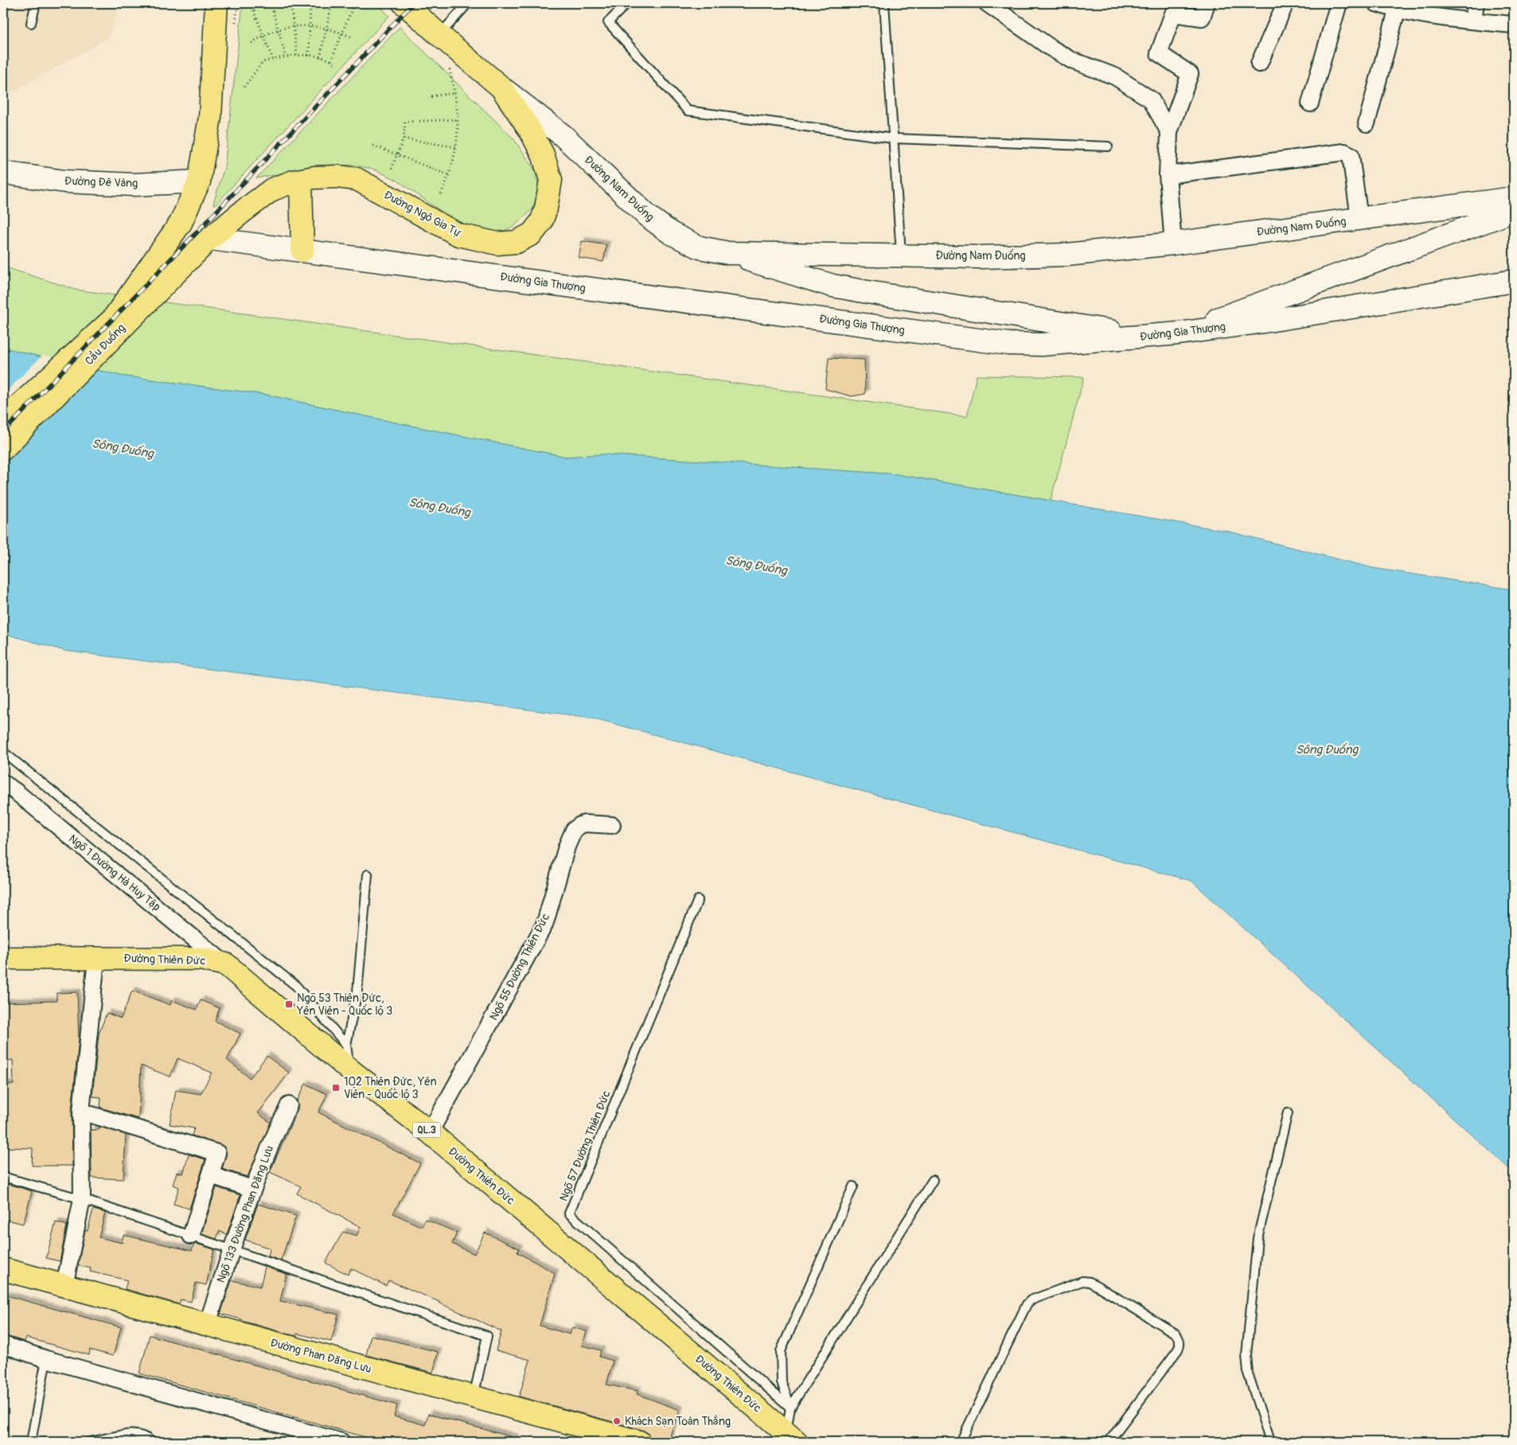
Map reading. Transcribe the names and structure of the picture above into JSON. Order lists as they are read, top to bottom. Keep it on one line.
{"streets":{"main road":["Đường Đê Vàng","Đường Nam Đuống","Đường Ngô Gia Tự","Đường Gia Thượng","Cầu Đuống","Đường Thiên Đức","QL.3","Đường Phan Đăng Lưu"],"street":["Ngõ 1 Đường Hà Huy Tập","Ngõ 55 Đường Thiên Đức","Ngõ 133 Đường Phan Đăng Lưu"],"lane":["Ngõ 57 Đường Thiên Đức"]},"crossings":[["Đường Đê Vàng","Cầu Đuống"],["Đường Nam Đuống","Đường Ngô Gia Tự"],["Đường Ngô Gia Tự","Đường Gia Thượng"],["Đường Ngô Gia Tự","Cầu Đuống"],["Đường Gia Thượng","Cầu Đuống"],["Ngõ 1 Đường Hà Huy Tập","Đường Thiên Đức"],["Đường Thiên Đức","Ngõ 55 Đường Thiên Đức"],["Ngõ 133 Đường Phan Đăng Lưu","Đường Phan Đăng Lưu"]],"water":["Sông Đuống"],"places":{"transit":["Ngõ 53 Thiên Đức, Yên Viên - Quốc lộ 3","102 Thiên Đức, Yên Viên - Quốc lộ 3"],"other":["Khách Sạn Toàn Thắng"]}}
